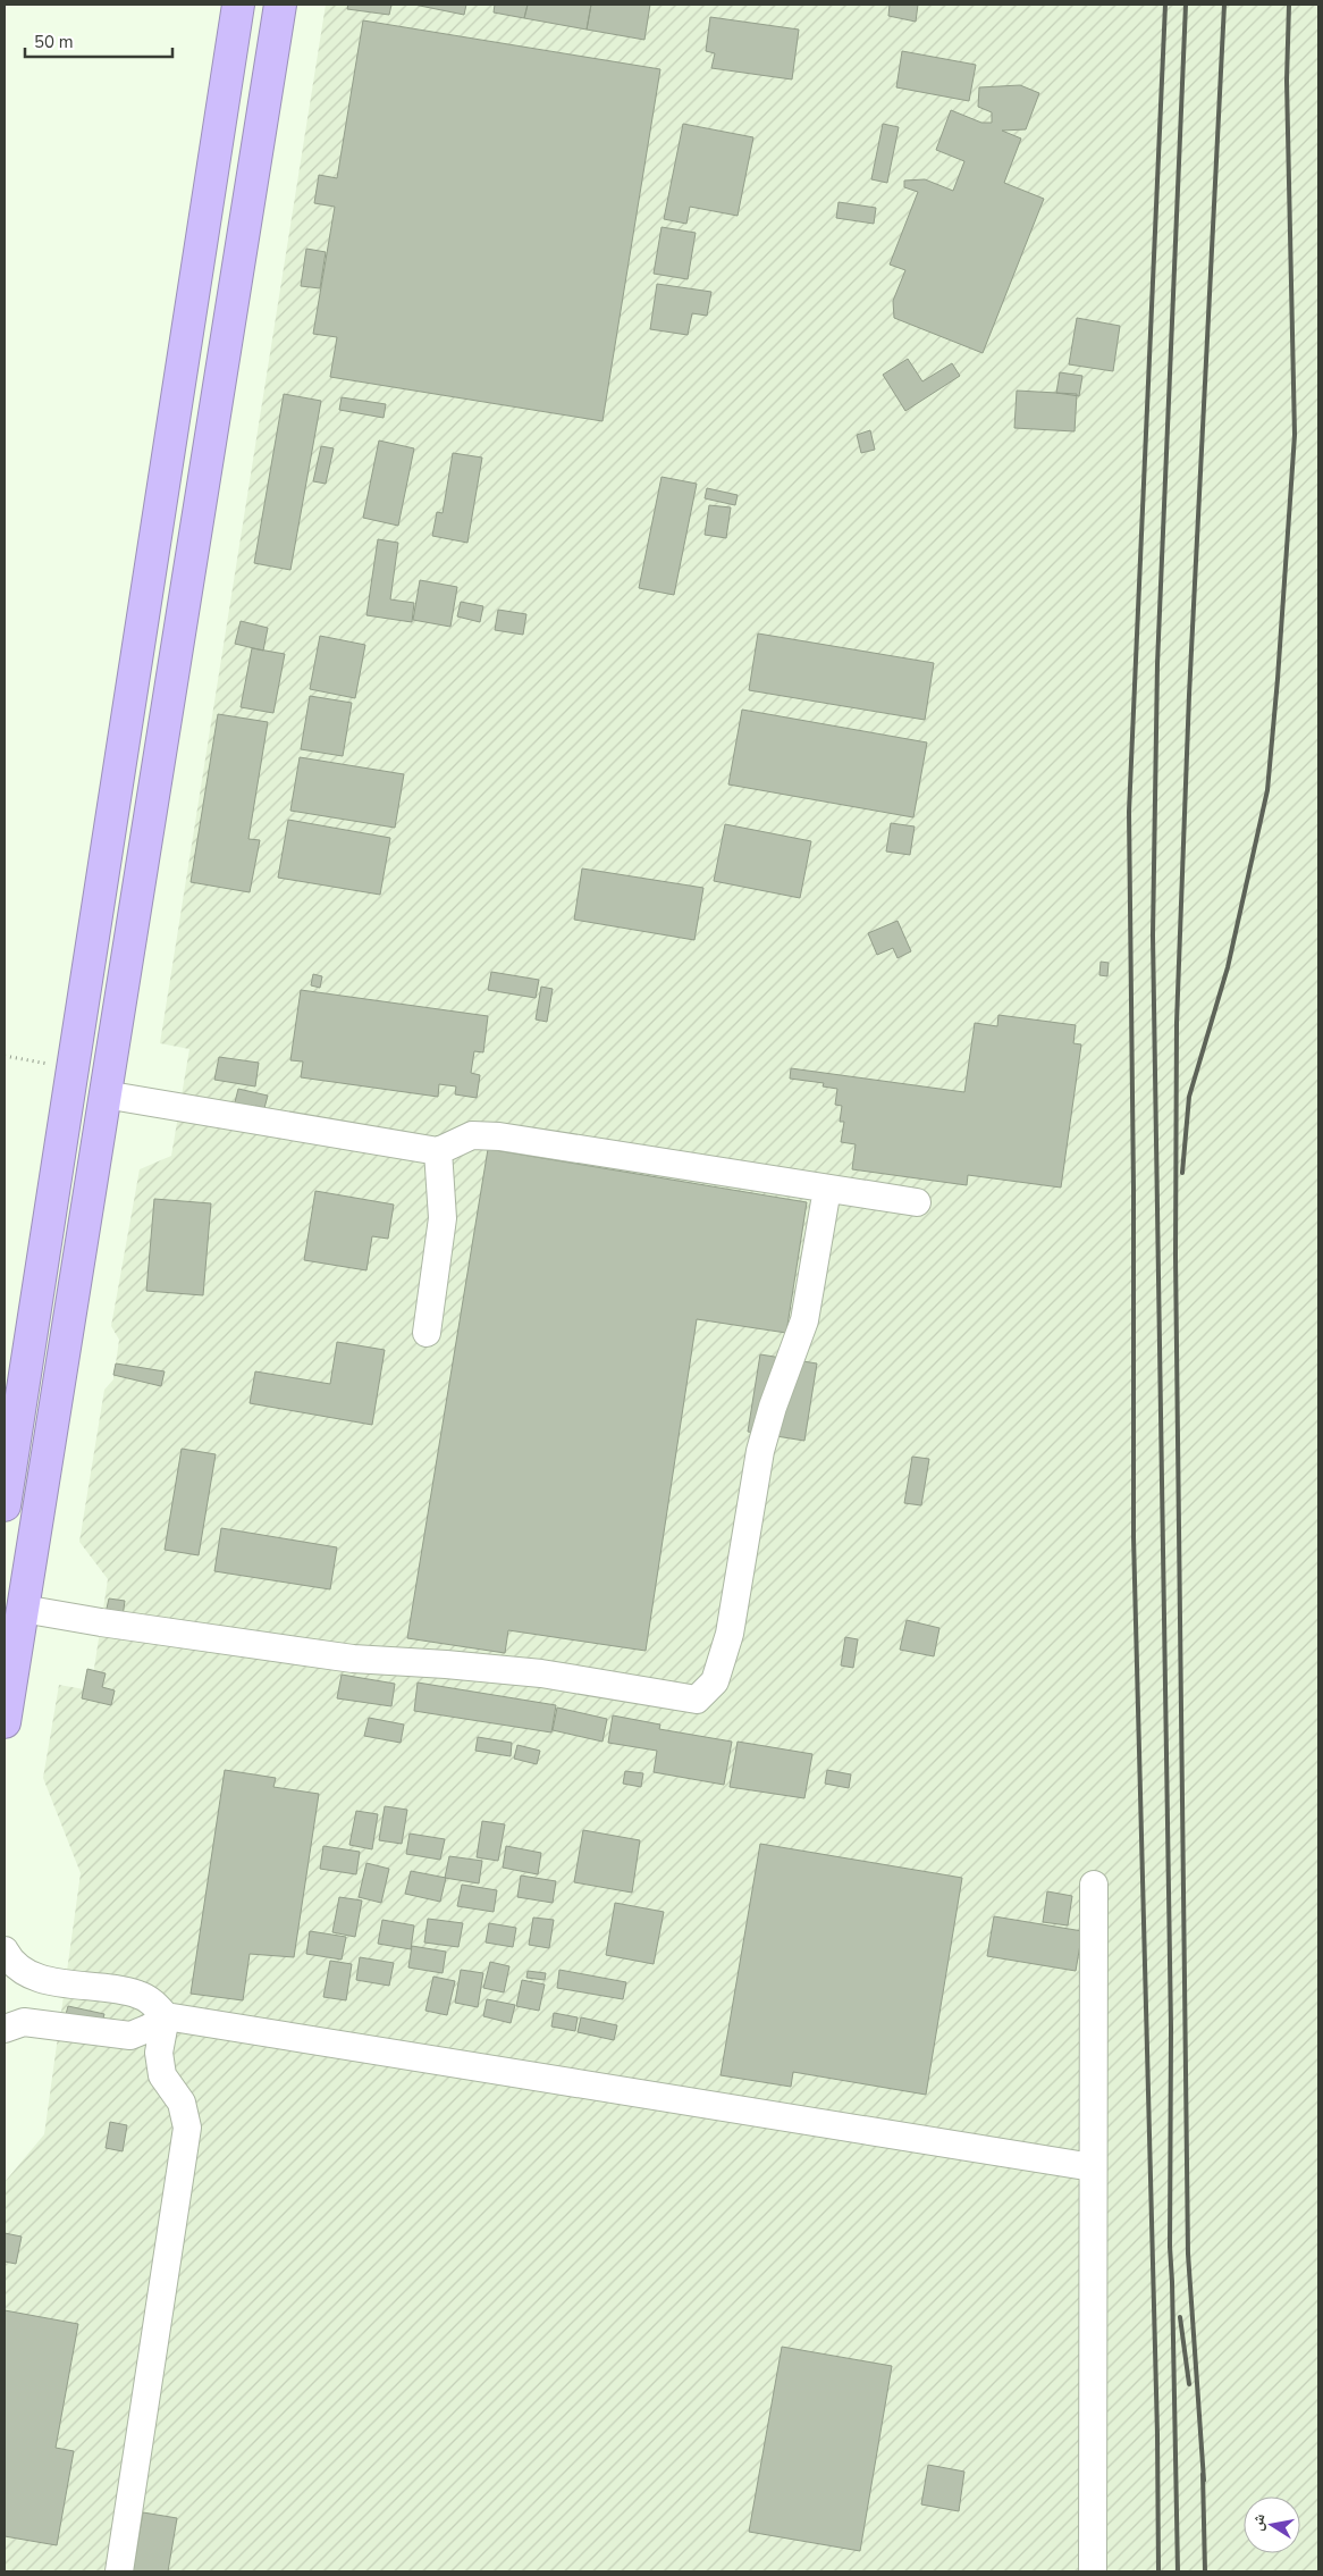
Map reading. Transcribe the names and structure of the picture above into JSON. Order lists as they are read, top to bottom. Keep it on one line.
{"scale_bar":"50 m","north":"left"}
